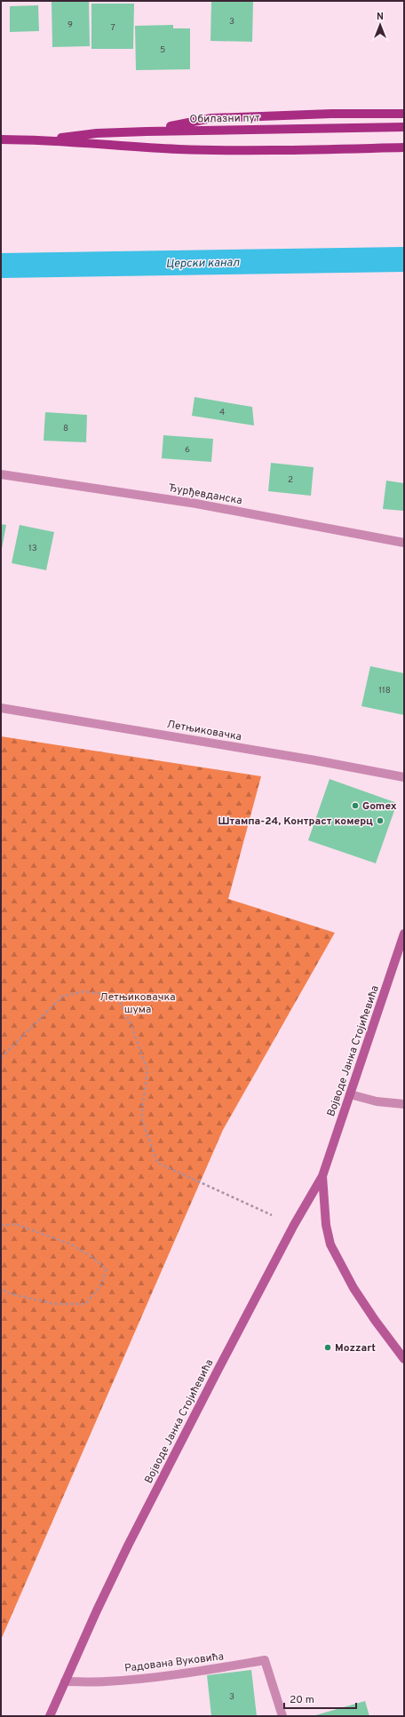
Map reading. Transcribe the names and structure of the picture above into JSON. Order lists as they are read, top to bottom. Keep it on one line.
{"streets":{"main road":["Обилазни пут"],"street":["Ђурђевданска","Летњиковачка","Војводе Јанка Стојићевића","Радована Вуковића"]},"crossings":[["Војводе Јанка Стојићевића","Радована Вуковића"]],"water":["Церски канал"],"parks":["Летњиковачка шума"],"places":["Gomex","Штампа-24, Контраст комерц","Mozzart"],"house_numbers":["3","9","7","5","4","8","6","2","13","118","3"],"scale_bar":"20 m","north":"top"}
